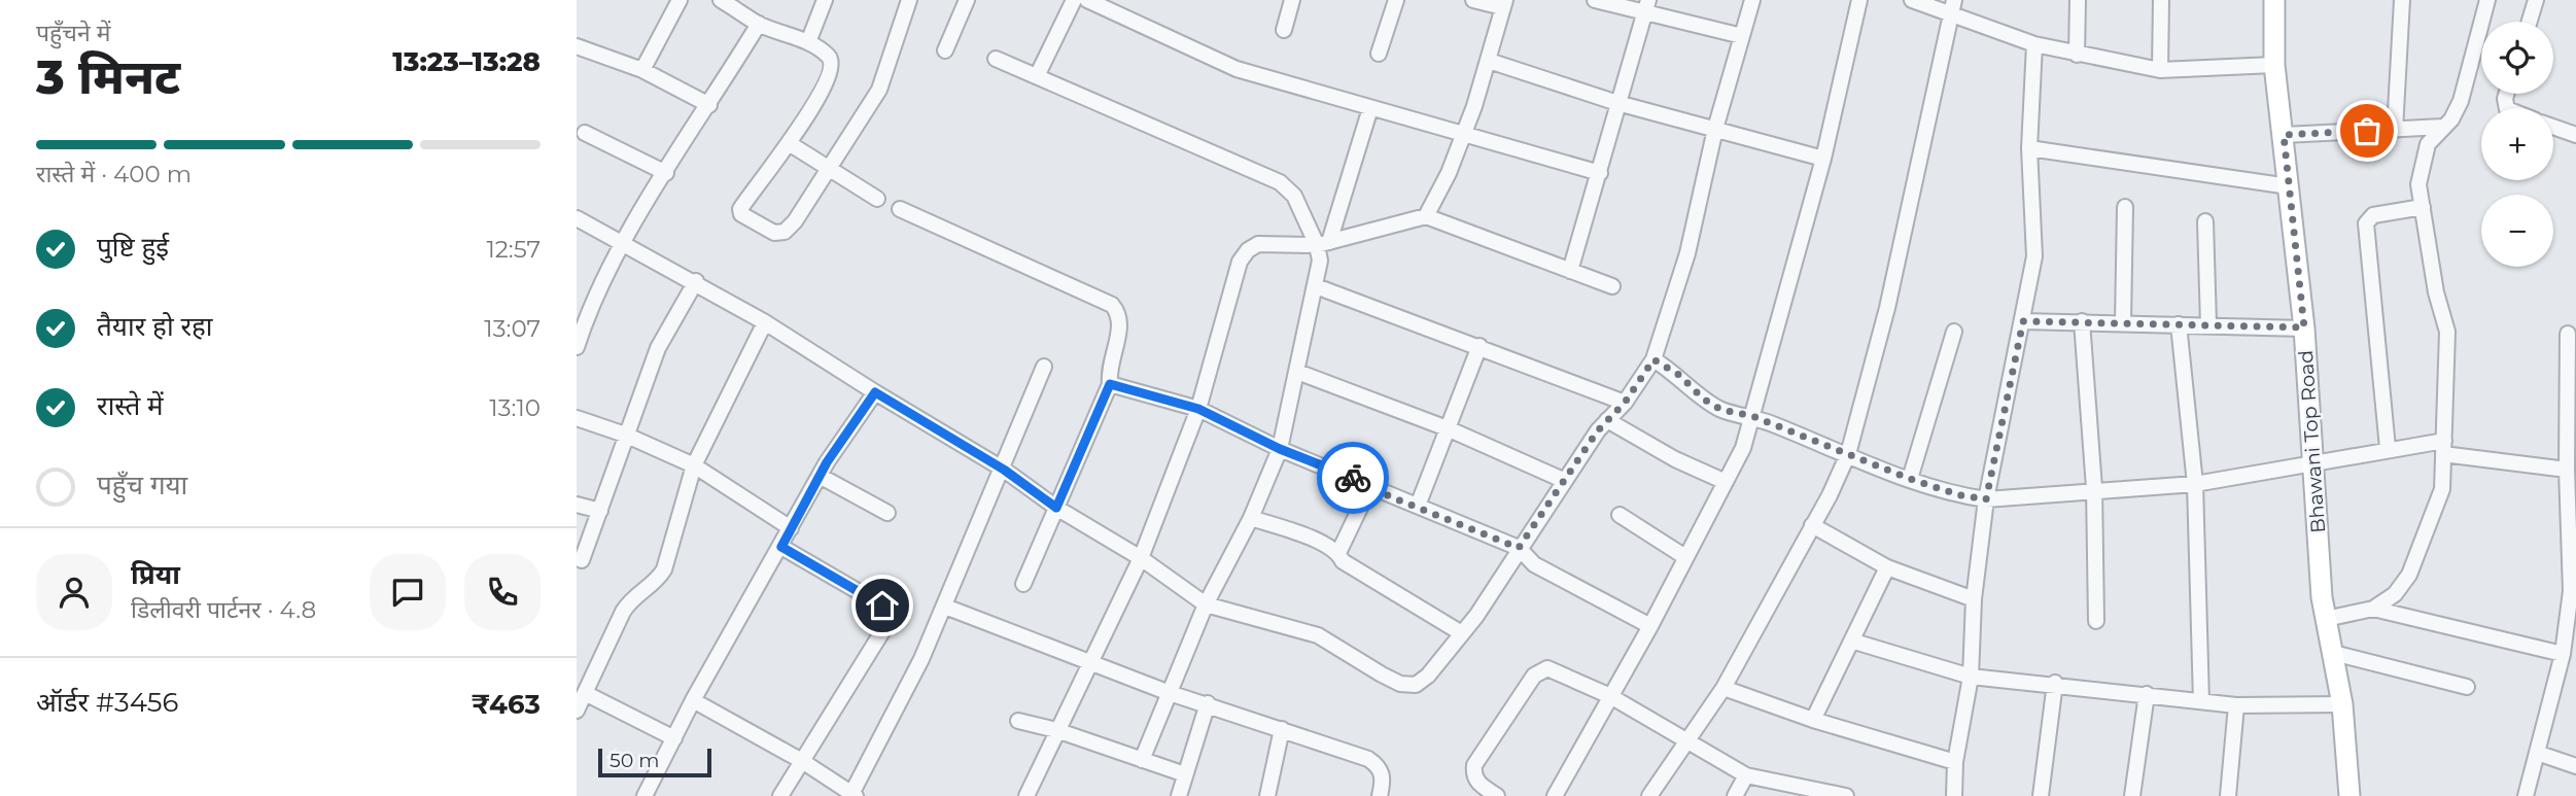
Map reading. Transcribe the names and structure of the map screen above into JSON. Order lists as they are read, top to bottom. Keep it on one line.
{"streets":{"street":["Bhawani Top Road"]},"scale_bar":"50 m","page":{"heading":["3 मिनट","पहुँचने में","13:23–13:28"],"panel":["प्रिया","डिलीवरी पार्टनर · 4.8","ऑर्डर #3456","₹463"],"map_buttons":["+","−"],"bar":"रास्ते में · 400 m","list":[["पुष्टि हुई","12:57"],["तैयार हो रहा","13:07"],["रास्ते में","13:10"],"पहुँच गया"],"scale":"50 m"}}
